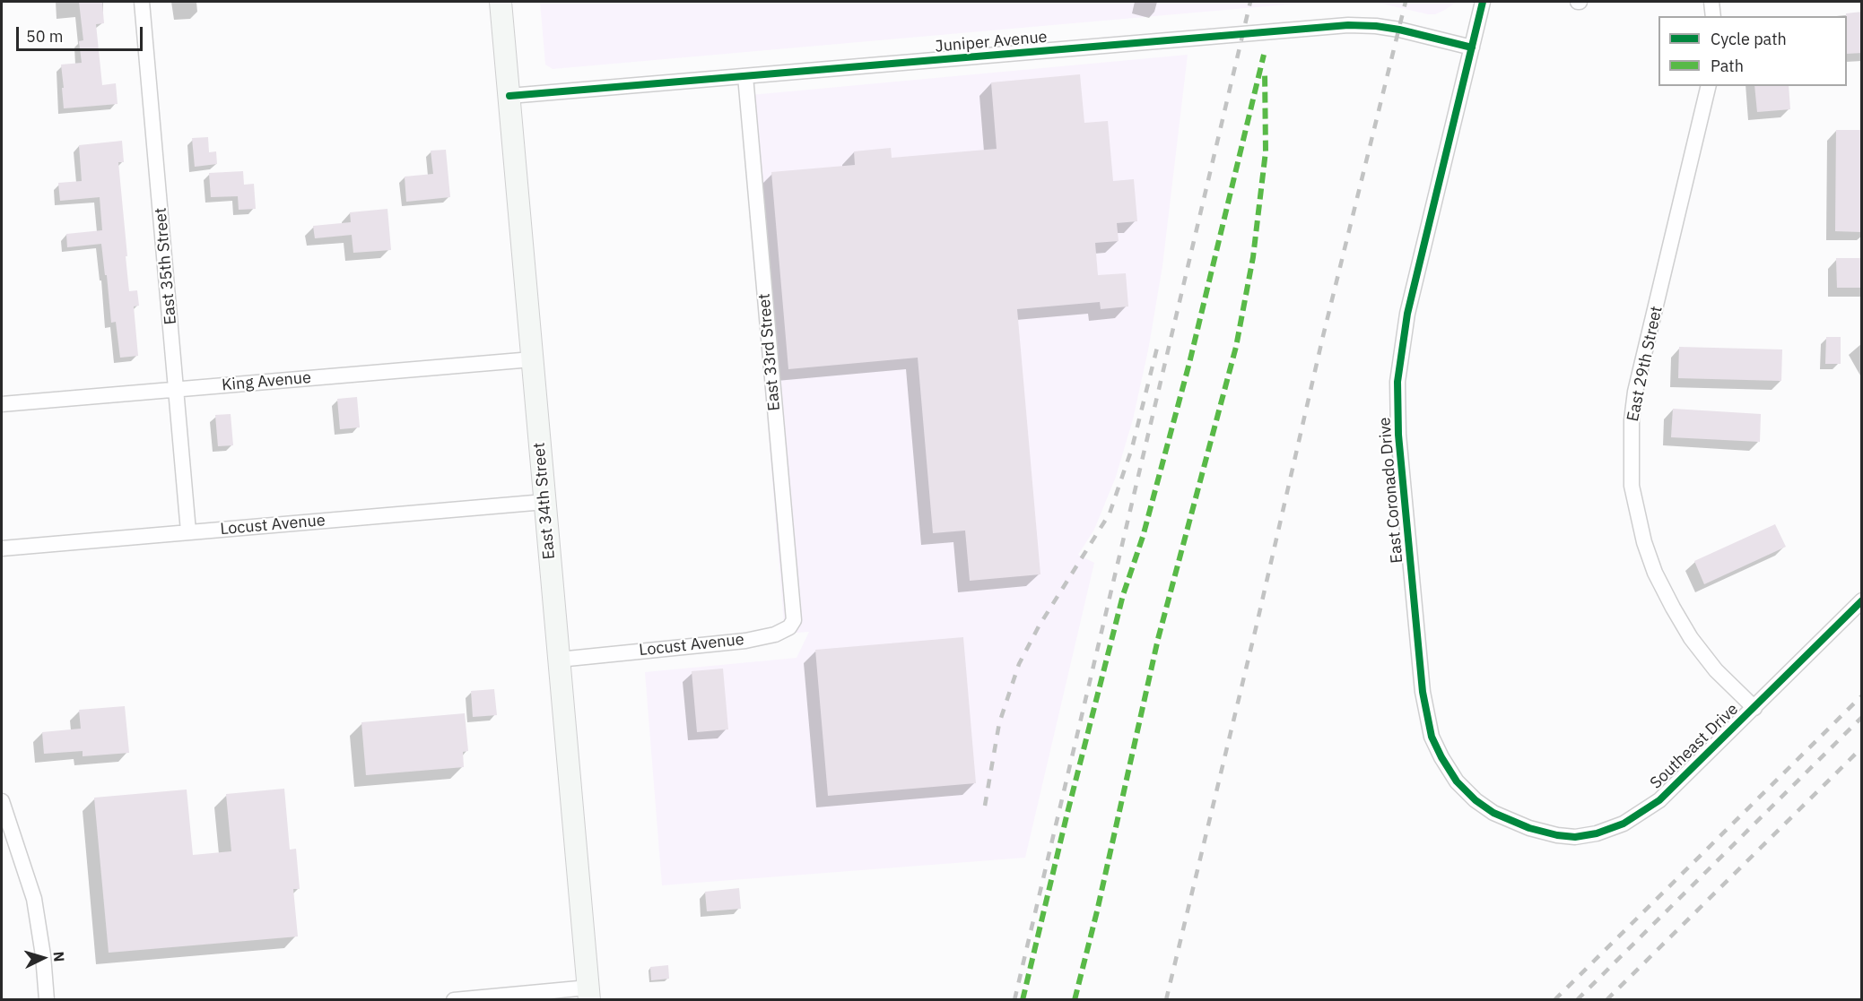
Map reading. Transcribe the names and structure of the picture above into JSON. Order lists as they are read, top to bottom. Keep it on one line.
{"streets":{"main road":["East 34th Street"],"street":["Juniper Avenue","East 35th Street","East 33rd Street","East 29th Street","King Avenue","East Coronado Drive","Locust Avenue","Southeast Drive"]},"crossings":[["Juniper Avenue","East 33rd Street"],["Juniper Avenue","East Coronado Drive"],["Juniper Avenue","East 34th Street"],["East 35th Street","King Avenue"],["East 35th Street","Locust Avenue"],["East 33rd Street","Locust Avenue"],["East 29th Street","Southeast Drive"],["King Avenue","East 34th Street"],["East Coronado Drive","Southeast Drive"],["East 34th Street","Locust Avenue"]],"legend":["Cycle path","Path"],"scale_bar":"50 m","north":"right"}
